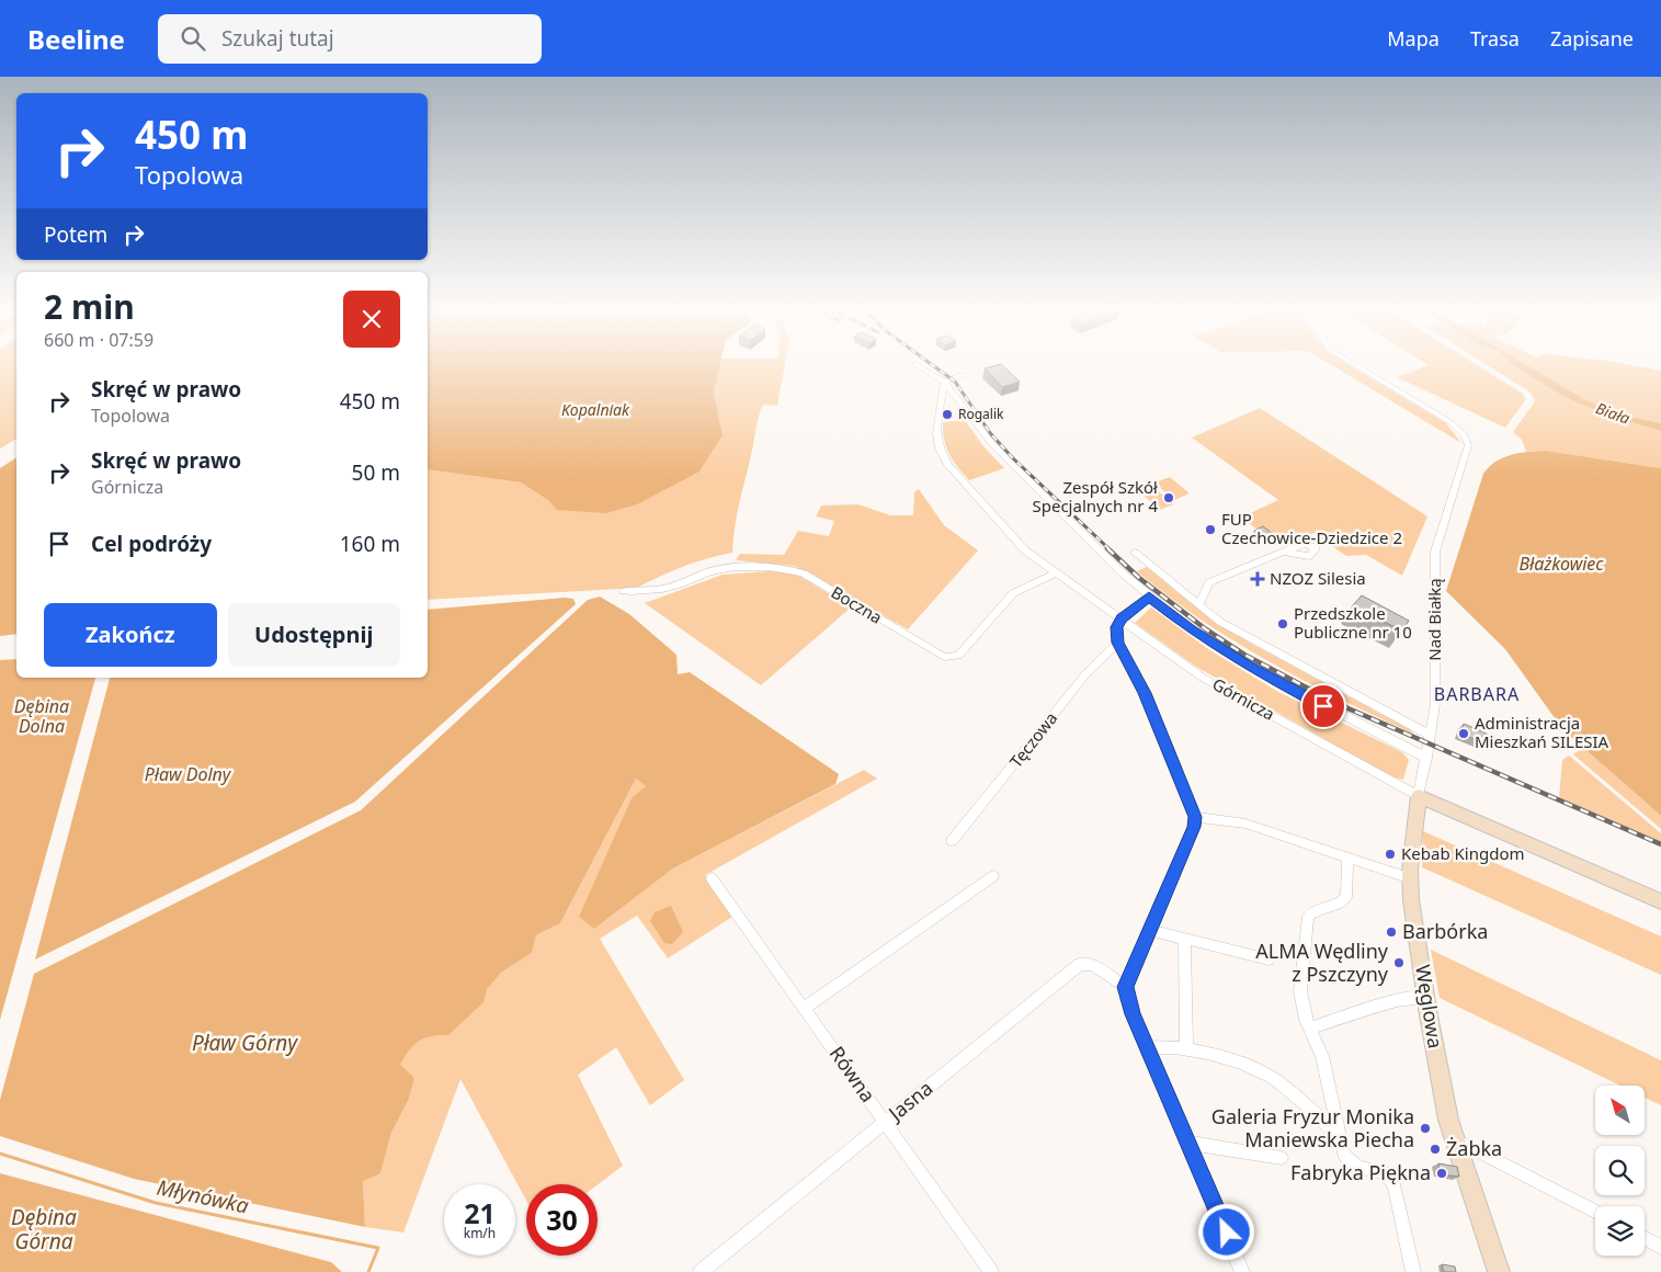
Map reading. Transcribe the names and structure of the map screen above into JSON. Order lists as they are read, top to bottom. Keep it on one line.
{"streets":{"street":["Boczna","Nad Białką","Górnicza","Tęczowa","Węglowa","Równa","Jasna"]},"crossings":[["Boczna","Górnicza"],["Nad Białką","Węglowa"],["Górnicza","Węglowa"],["Równa","Jasna"]],"districts":["BARBARA"],"water":["Kopalniak","Biała","Błażkowiec","Dębina Dolna","Pław Dolny","Pław Górny","Młynówka","Dębina Górna"],"places":{"other":["Rogalik","Zespół Szkół Specjalnych nr 4","FUP Czechowice-Dziedzice 2","Przedszkole Publiczne nr 10","Administracja Mieszkań SILESIA","Kebab Kingdom","Barbórka","ALMA Wędliny z Pszczyny","Galeria Fryzur Monika Maniewska Piecha","Żabka","Fabryka Piękna"],"health":["NZOZ Silesia"]},"north":"top left","page":{"header":"Beeline","search":"Szukaj tutaj","nav":["Mapa","Trasa","Zapisane"],"turn":["450 m","Topolowa"],"then":"Potem","heading":["2 min","660 m · 07:59"],"list":[{"name":"Skręć w prawo","note":"Topolowa","value":"450 m"},{"name":"Skręć w prawo","note":"Górnicza","value":"50 m"},{"name":"Cel podróży","value":"160 m"}],"buttons":["Zakończ","Udostępnij"],"speed":"21 km/h","limit":"30"}}
